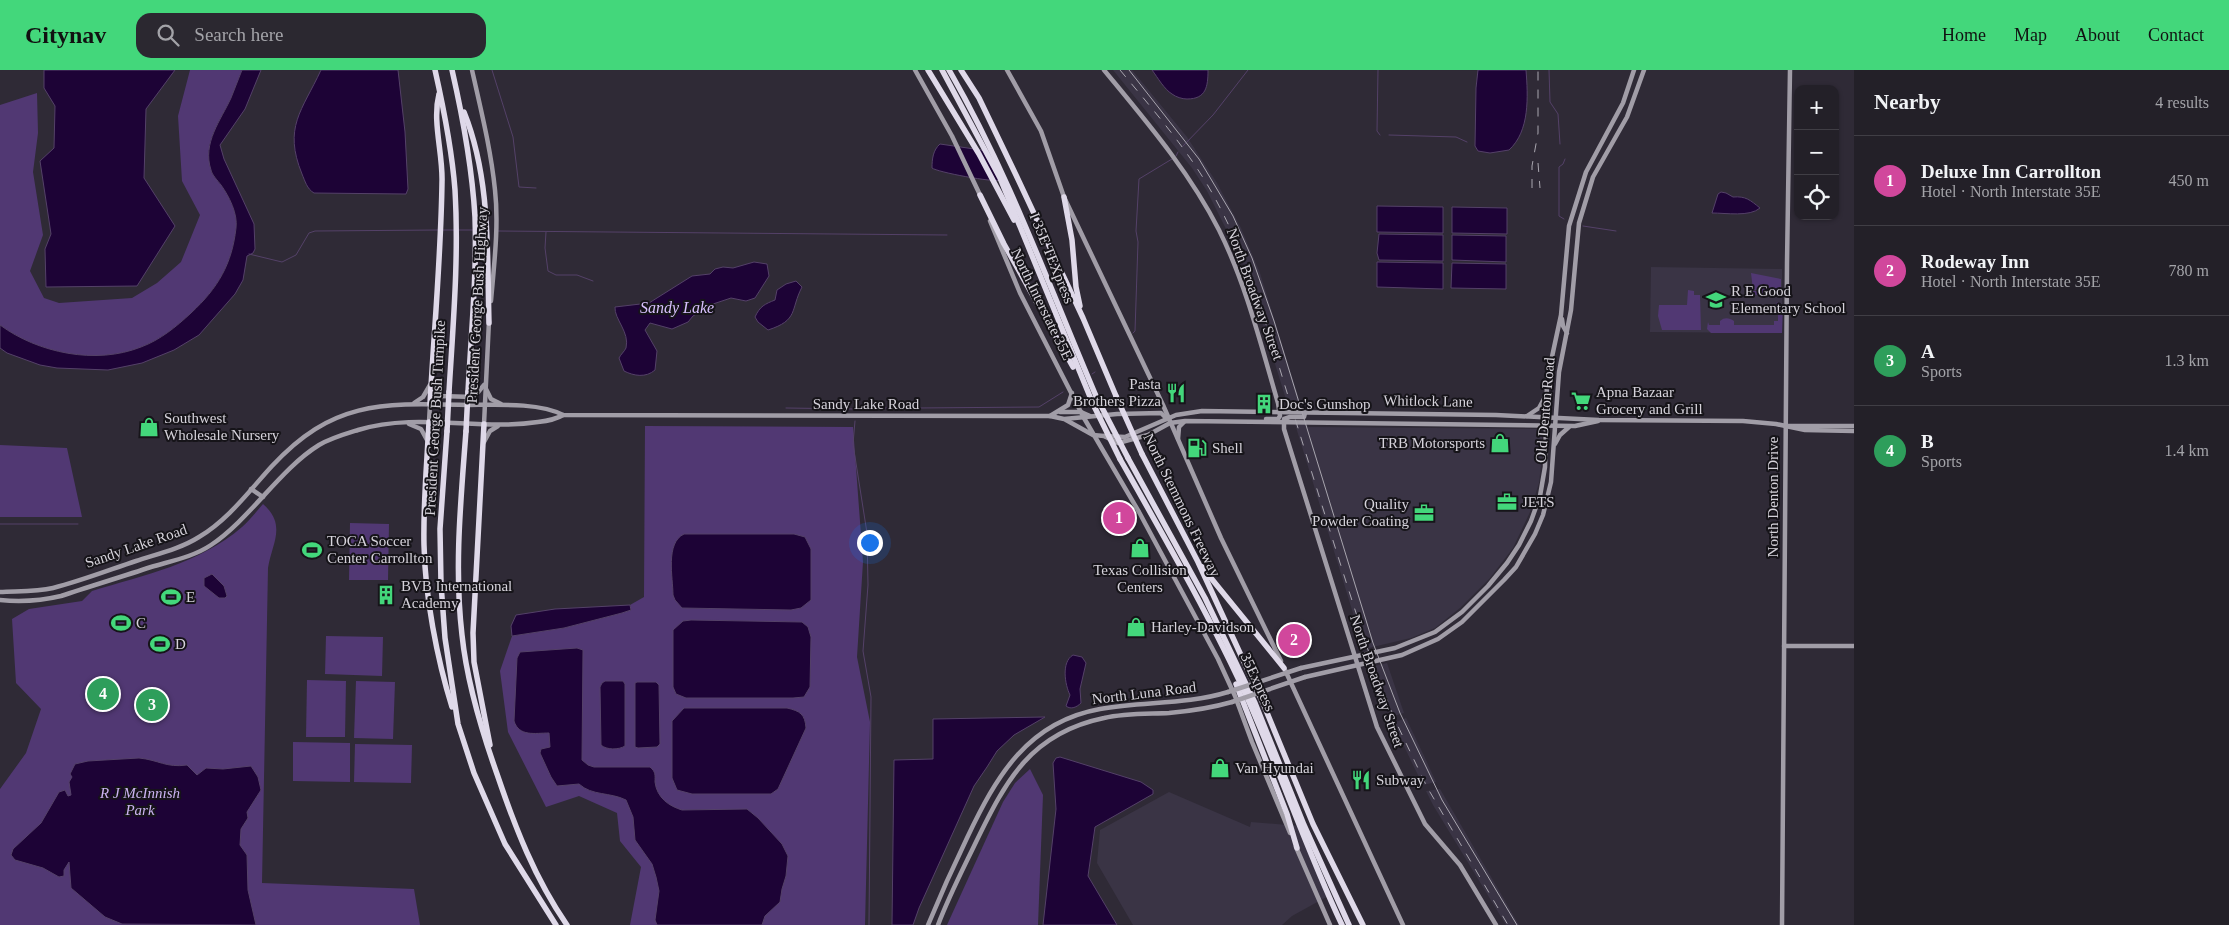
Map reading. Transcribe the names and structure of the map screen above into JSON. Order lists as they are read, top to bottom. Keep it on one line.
{"streets":{"highway":["I 35E TEXpress","President George Bush Turnpike","North Stemmons Freeway","35Express"],"main road":["North Broadway Street","North Interstate 35E","President George Bush Highway","Whitlock Lane","Sandy Lake Road","Old Denton Road","North Denton Drive","North Luna Road"]},"crossings":[["I 35E TEXpress","35Express"],["North Broadway Street","Whitlock Lane"],["North Broadway Street","Old Denton Road"],["North Broadway Street","North Luna Road"],["North Interstate 35E","Sandy Lake Road"],["President George Bush Highway","Sandy Lake Road"],["Whitlock Lane","Sandy Lake Road"],["Whitlock Lane","Old Denton Road"],["Whitlock Lane","North Denton Drive"],["Old Denton Road","North Luna Road"]],"water":["Sandy Lake"],"parks":["R J McInnish Park"],"places":{"school or university":["R E Good Elementary School"],"restaurant":["Pasta Brothers Pizza","Subway"],"supermarket":["Apna Bazaar Grocery and Grill"],"building":["Doc's Gunshop","BVB International Academy"],"shop":["Southwest Wholesale Nursery","TRB Motorsports","Texas Collision Centers","Harley-Davidson","Van Hyundai"],"fuel station":["Shell"],"office":["JETS","Quality Powder Coating"],"sports":["TOCA Soccer Center Carrollton","E","C","D"]},"page":{"header":"Citynav","search":"Search here","nav":["Home","Map","About","Contact"],"heading":["Nearby","4 results"],"map_buttons":["+","−"],"list":[{"mark":"1","name":"Deluxe Inn Carrollton","note":"Hotel · North Interstate 35E","value":"450 m"},{"mark":"2","name":"Rodeway Inn","note":"Hotel · North Interstate 35E","value":"780 m"},{"mark":"3","name":"A","note":"Sports","value":"1.3 km"},{"mark":"4","name":"B","note":"Sports","value":"1.4 km"}],"pins":["1","2","4","3"]}}
